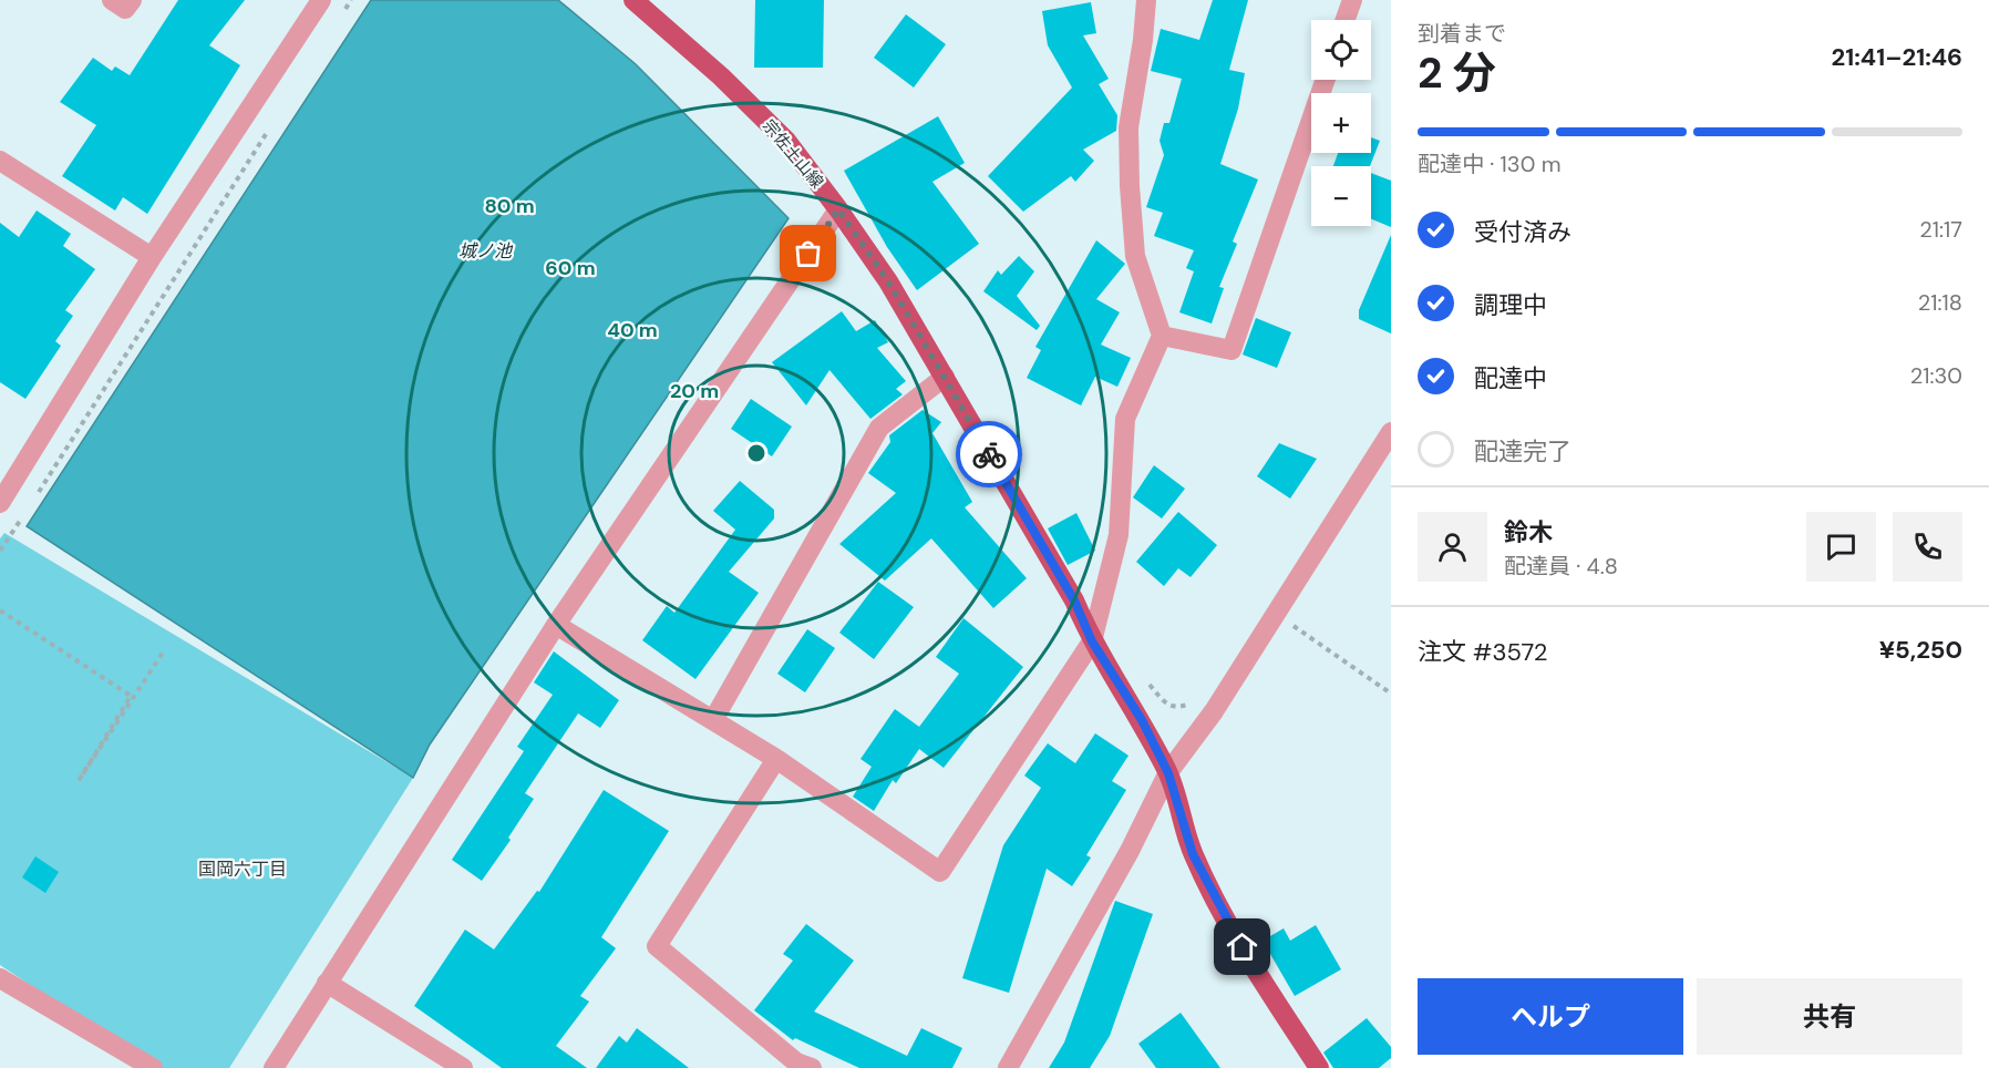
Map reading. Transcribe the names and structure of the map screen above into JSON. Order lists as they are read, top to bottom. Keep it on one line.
{"streets":{"main road":["宗佐土山線"]},"districts":["国岡六丁目"],"water":["城ノ池"],"page":{"heading":["2 分","到着まで","21:41–21:46"],"panel":["鈴木","配達員 · 4.8","注文 #3572","¥5,250"],"map_buttons":["+","−"],"bar":"配達中 · 130 m","list":[["受付済み","21:17"],["調理中","21:18"],["配達中","21:30"],"配達完了"],"buttons":["ヘルプ","共有"]},"rings":["80 m","60 m","40 m","20 m"]}
